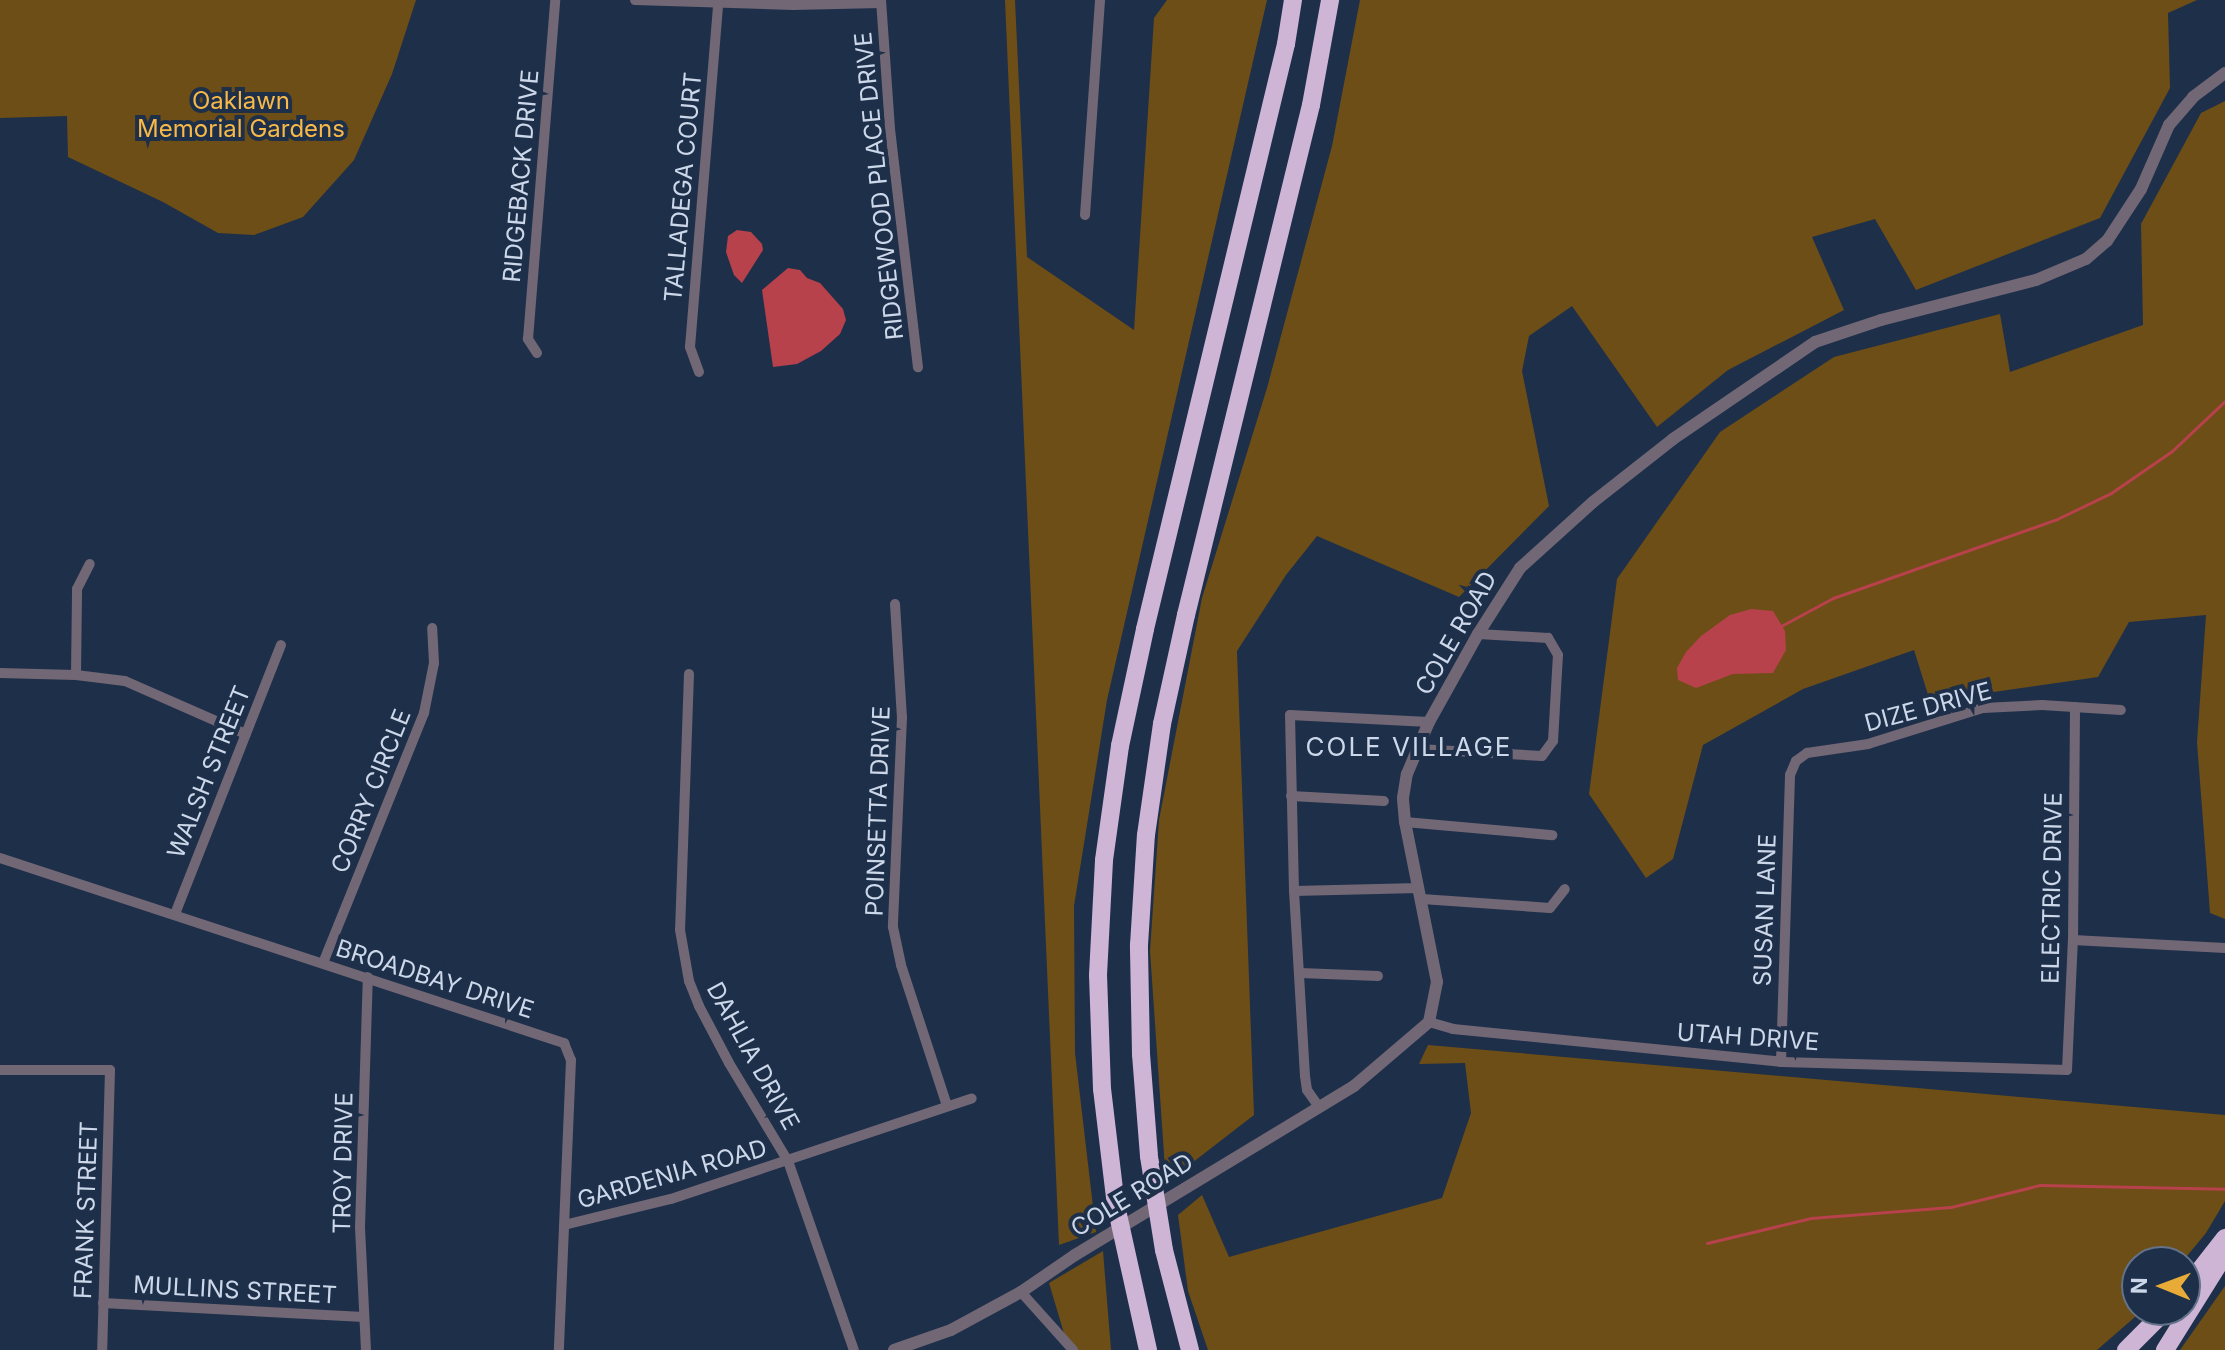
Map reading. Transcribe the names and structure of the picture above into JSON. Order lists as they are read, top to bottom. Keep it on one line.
{"streets":{"street":["RIDGEBACK DRIVE","RIDGEWOOD PLACE DRIVE","TALLADEGA COURT","COLE ROAD","DIZE DRIVE","WALSH STREET","CORRY CIRCLE","POINSETTA DRIVE","ELECTRIC DRIVE","SUSAN LANE","BROADBAY DRIVE","UTAH DRIVE","DAHLIA DRIVE","TROY DRIVE","GARDENIA ROAD","FRANK STREET","MULLINS STREET"]},"crossings":[["COLE ROAD","UTAH DRIVE"],["DIZE DRIVE","ELECTRIC DRIVE"],["DIZE DRIVE","SUSAN LANE"],["WALSH STREET","BROADBAY DRIVE"],["CORRY CIRCLE","BROADBAY DRIVE"],["POINSETTA DRIVE","GARDENIA ROAD"],["ELECTRIC DRIVE","UTAH DRIVE"],["SUSAN LANE","UTAH DRIVE"],["BROADBAY DRIVE","TROY DRIVE"],["BROADBAY DRIVE","GARDENIA ROAD"],["DAHLIA DRIVE","GARDENIA ROAD"],["TROY DRIVE","MULLINS STREET"],["FRANK STREET","MULLINS STREET"]],"districts":["COLE VILLAGE"],"parks":["Oaklawn Memorial Gardens"],"north":"left"}
